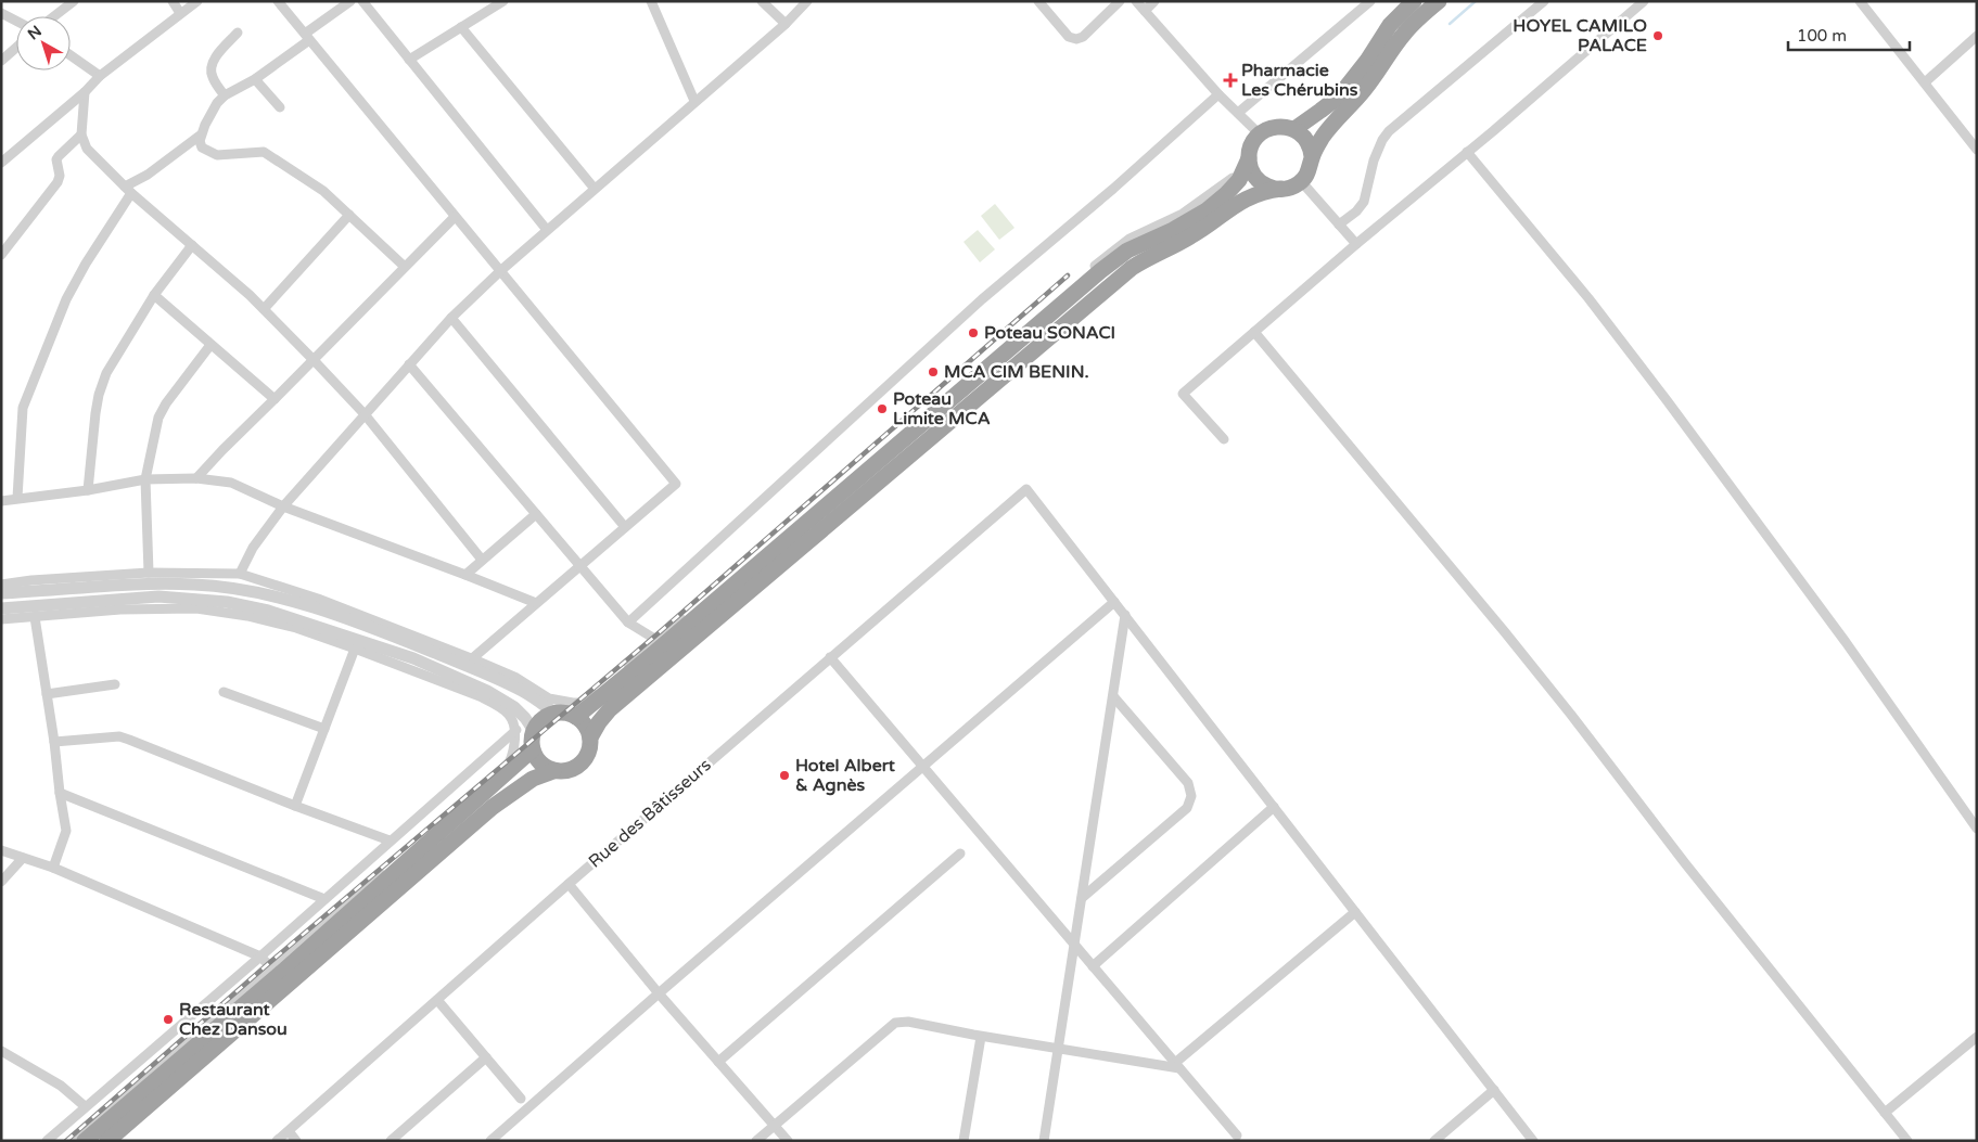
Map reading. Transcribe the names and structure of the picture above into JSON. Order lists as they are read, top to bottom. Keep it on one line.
{"streets":{"street":["Rue des Bâtisseurs"]},"places":{"other":["HOYEL CAMILO PALACE","Poteau SONACI","MCA CIM BENIN.","Poteau Limite MCA","Hotel Albert & Agnès","Restaurant Chez Dansou"],"health":["Pharmacie Les Chérubins"]},"scale_bar":"100 m","north":"top left"}
